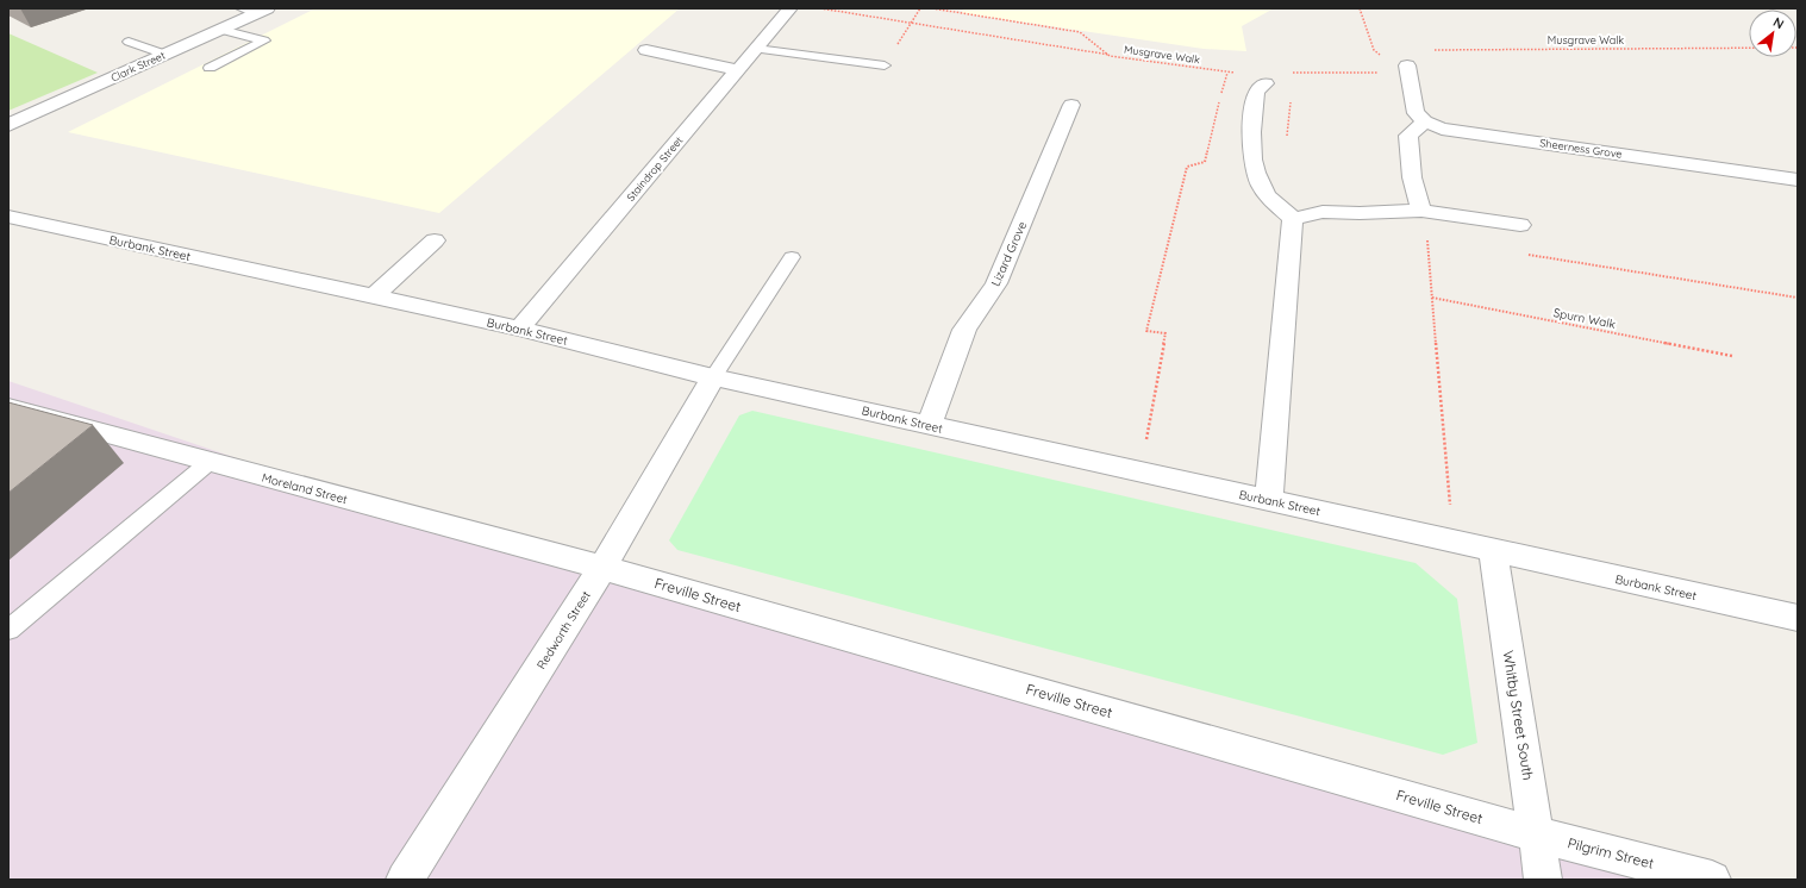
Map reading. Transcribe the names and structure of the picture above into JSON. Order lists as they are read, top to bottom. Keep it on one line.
{"streets":{"street":["Clark Street","Sheerness Grove","Staindrop Street","Burbank Street","Lizard Grove","Moreland Street","Freville Street","Redworth Street","Whitby Street South","Pilgrim Street"],"path":["Musgrave Walk","Spurn Walk"]},"crossings":[["Musgrave Walk","Burbank Street"],["Staindrop Street","Burbank Street"],["Burbank Street","Lizard Grove"],["Burbank Street","Redworth Street"],["Burbank Street","Whitby Street South"],["Moreland Street","Freville Street"],["Moreland Street","Redworth Street"],["Freville Street","Redworth Street"],["Freville Street","Whitby Street South"],["Freville Street","Pilgrim Street"],["Whitby Street South","Pilgrim Street"]],"north":"top right"}
